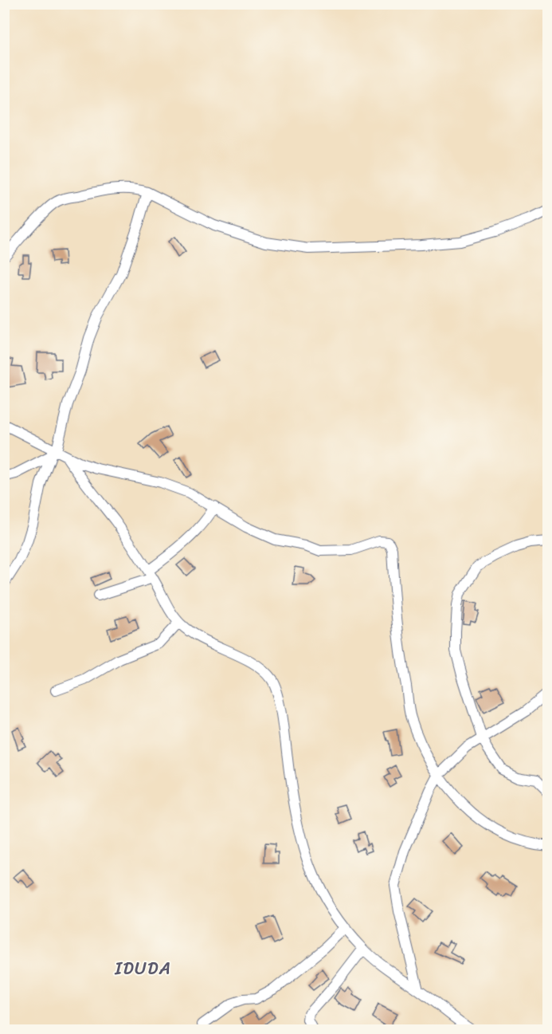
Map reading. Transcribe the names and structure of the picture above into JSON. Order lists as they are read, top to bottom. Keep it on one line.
{"districts":["IDUDA"]}
